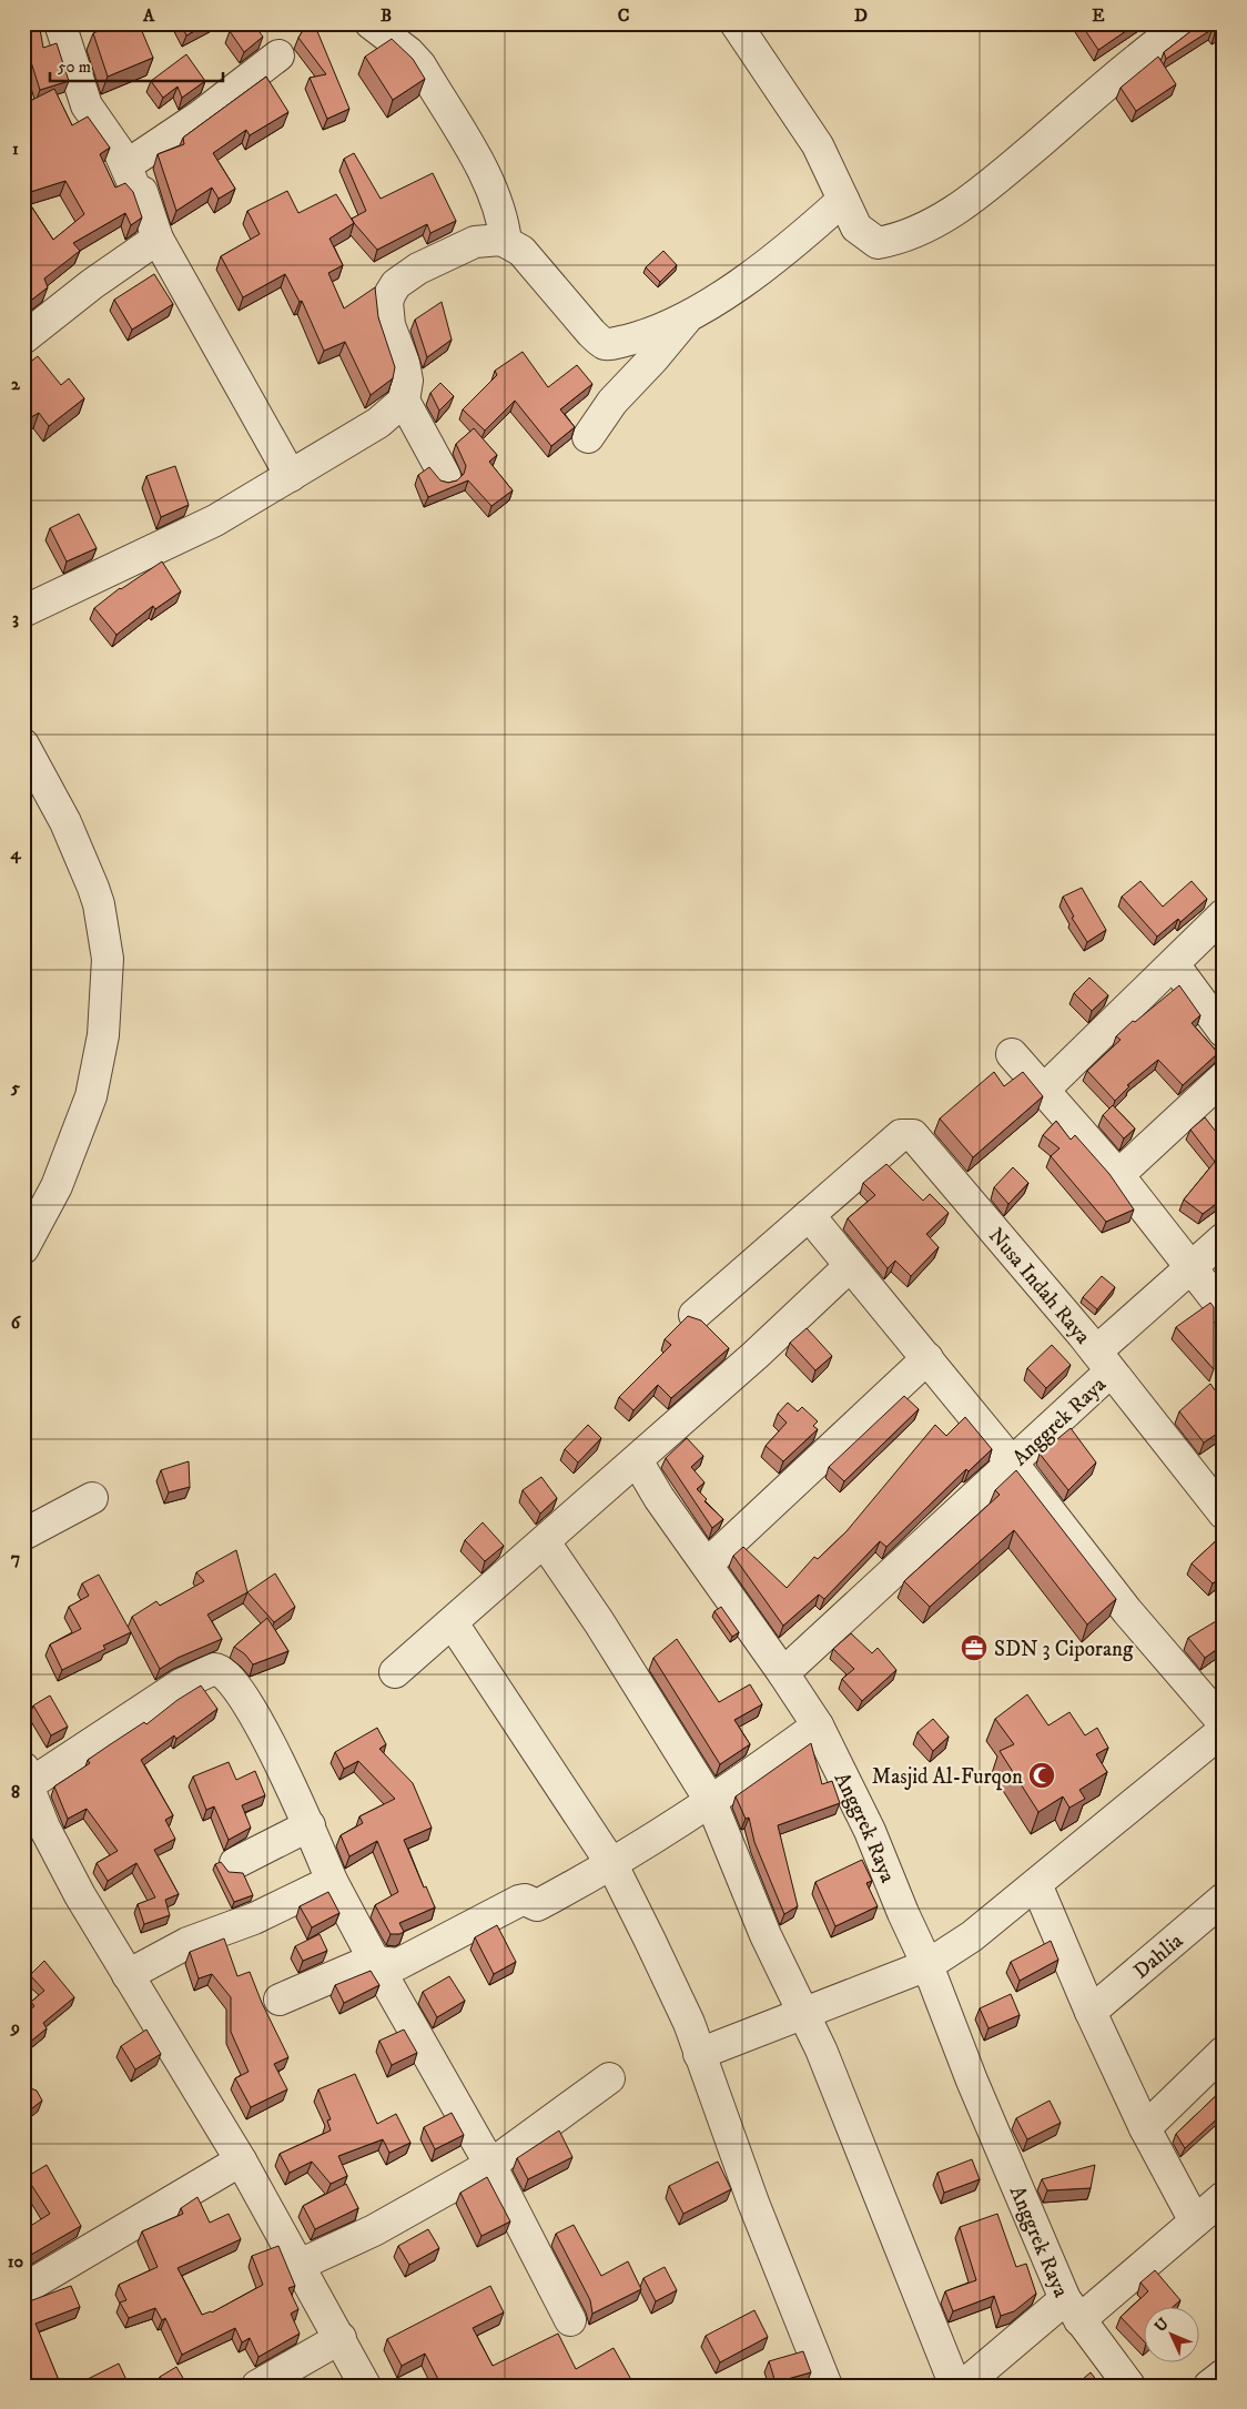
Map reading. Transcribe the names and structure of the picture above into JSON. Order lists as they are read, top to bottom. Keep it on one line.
{"streets":{"street":["Nusa Indah Raya","Anggrek Raya","Dahlia"]},"crossings":[["Nusa Indah Raya","Anggrek Raya"]],"places":{"office":["SDN 3 Ciporang"],"mosque":["Masjid Al-Furqon"]},"scale_bar":"50 m","north":"top left","grid":{"columns":["A","B","C","D","E"],"rows":["1","2","3","4","5","6","7","8","9","10"]}}
